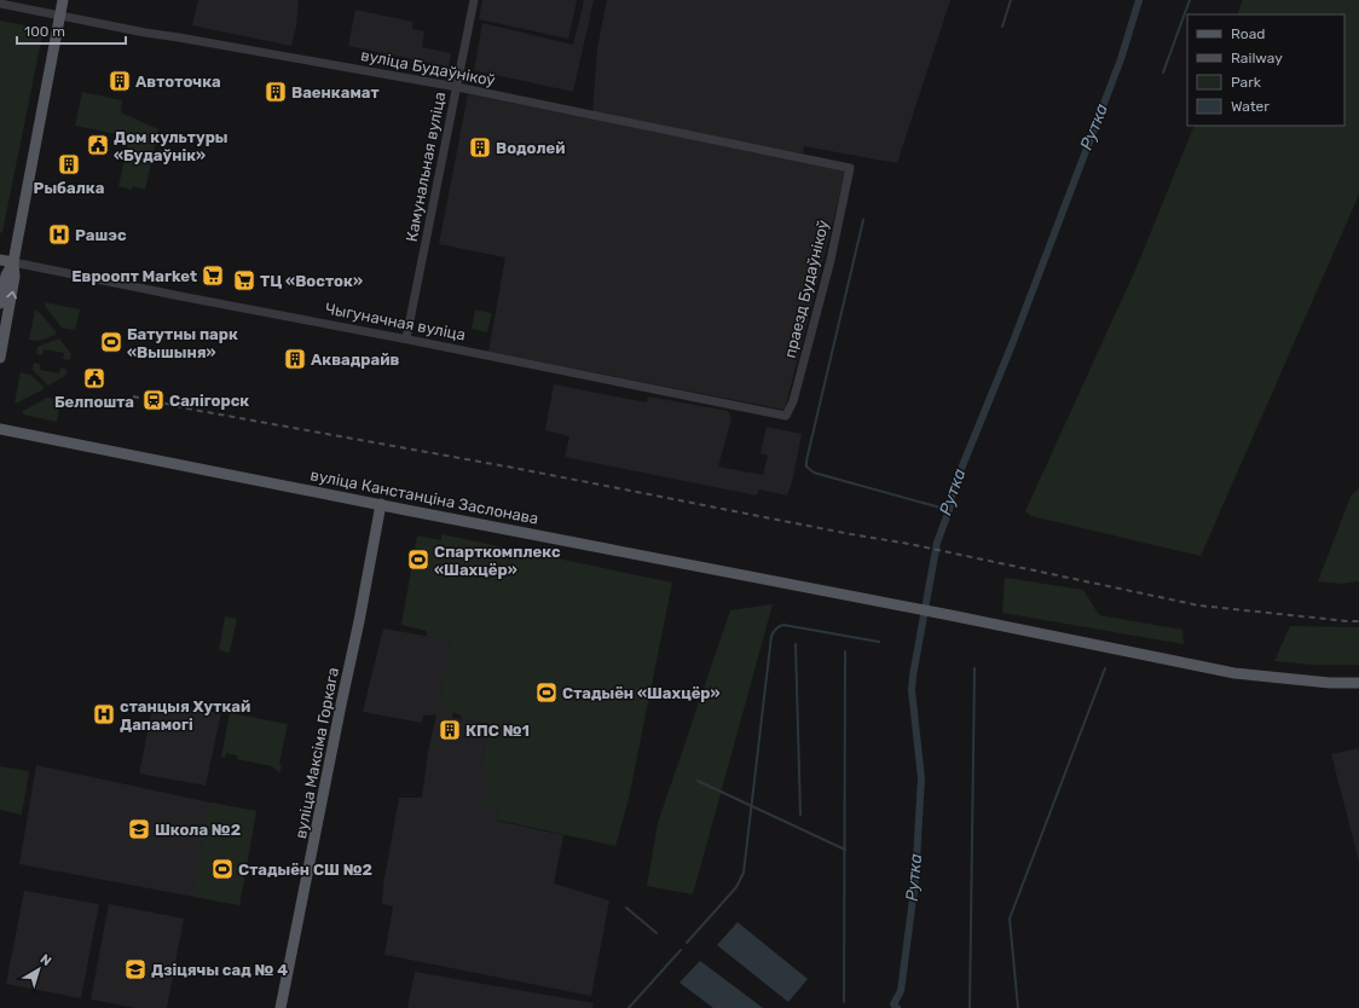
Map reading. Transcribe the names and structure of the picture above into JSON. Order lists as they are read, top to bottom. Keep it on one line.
{"streets":{"main road":["Чыгуначная вуліца","вуліца Канстанціна Заслонава","вуліца Максіма Горкага"],"street":["вуліца Будаўнікоў","Камунальная вуліца","праезд Будаўнікоў"]},"crossings":[["вуліца Будаўнікоў","Камунальная вуліца"],["вуліца Будаўнікоў","праезд Будаўнікоў"],["Камунальная вуліца","Чыгуначная вуліца"],["праезд Будаўнікоў","Чыгуначная вуліца"],["вуліца Канстанціна Заслонава","вуліца Максіма Горкага"]],"water":["Рутка"],"places":{"building":["Автоточка","Ваенкамат","Водолей","Рыбалка","Аквадрайв","КПС №1"],"public building":["Дом культуры «Будаўнік»","Белпошта"],"hospital":["Рашэс","станцыя Хуткай Дапамогі"],"supermarket":["Евроопт Market","ТЦ «Восток»"],"sports":["Батутны парк «Вышыня»","Спарткомплекс «Шахцёр»","Стадыён «Шахцёр»","Стадыён СШ №2"],"station":["Салігорск"],"school or university":["Школа №2","Дзіцячы сад № 4"]},"legend":["Road","Railway","Park","Water"],"scale_bar":"100 m","north":"top right"}
